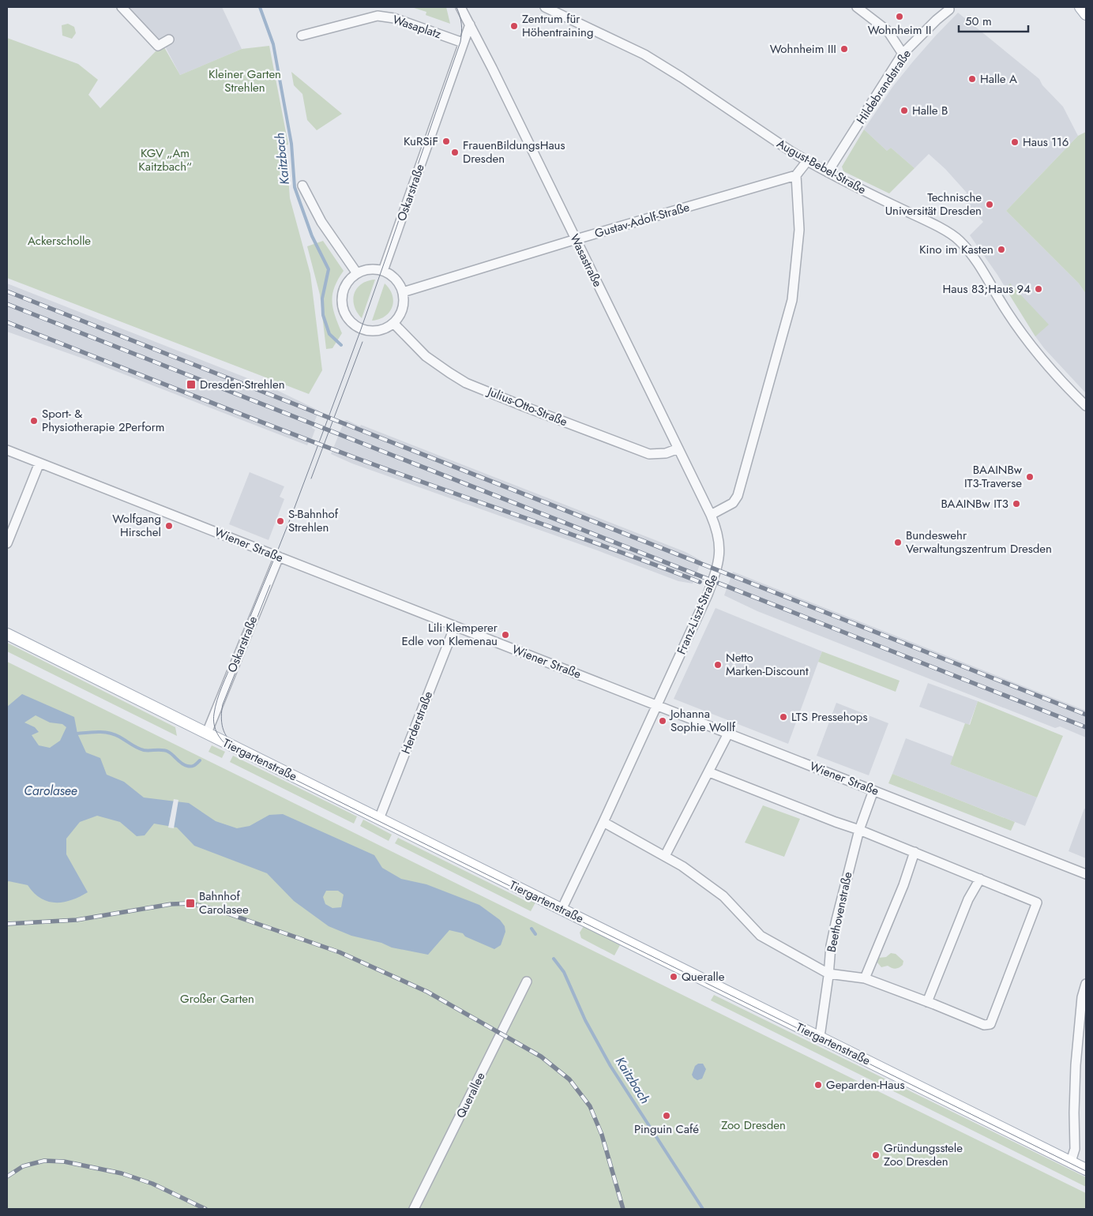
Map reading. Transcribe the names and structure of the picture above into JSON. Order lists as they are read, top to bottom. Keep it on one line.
{"streets":{"main road":["Tiergartenstraße"],"street":["Wasaplatz","Hildebrandstraße","August-Bebel-Straße","Oskarstraße","Gustav-Adolf-Straße","Wasastraße","Julius-Otto-Straße","Wiener Straße","Franz-Liszt-Straße","Herderstraße","Beethovenstraße","Querallee"]},"crossings":[["Wasaplatz","Oskarstraße"],["Hildebrandstraße","August-Bebel-Straße"],["Oskarstraße","Gustav-Adolf-Straße"],["Oskarstraße","Wasastraße"],["Oskarstraße","Julius-Otto-Straße"],["Oskarstraße","Wiener Straße"],["Oskarstraße","Tiergartenstraße"],["Gustav-Adolf-Straße","Wasastraße"],["Gustav-Adolf-Straße","Julius-Otto-Straße"],["Wasastraße","Julius-Otto-Straße"],["Wasastraße","Franz-Liszt-Straße"],["Wiener Straße","Franz-Liszt-Straße"],["Wiener Straße","Herderstraße"],["Wiener Straße","Beethovenstraße"],["Franz-Liszt-Straße","Tiergartenstraße"],["Herderstraße","Tiergartenstraße"],["Tiergartenstraße","Beethovenstraße"]],"water":["Kaitzbach","Carolasee"],"parks":["Kleiner Garten Strehlen","KGV „Am Kaitzbach“","Ackerscholle","Großer Garten","Zoo Dresden"],"places":{"other":["Wohnheim II","Zentrum für Höhentraining","Wohnheim III","Halle A","Halle B","KuRSiF","Haus 116","FrauenBildungsHaus Dresden","Technische Universität Dresden","Kino im Kasten","Haus 83;Haus 94","Sport- & Physiotherapie 2Perform","BAAINBw IT3-Traverse","BAAINBw IT3","S-Bahnhof Strehlen","Wolfgang Hirschel","Bundeswehr Verwaltungszentrum Dresden","Lili Klemperer Edle von Klemenau","Netto Marken-Discount","LTS Pressehops","Johanna Sophie Wollf","Queralle","Geparden-Haus","Pinguin Café","Gründungsstele Zoo Dresden"],"transit":["Dresden-Strehlen","Bahnhof Carolasee"]},"scale_bar":"50 m"}
